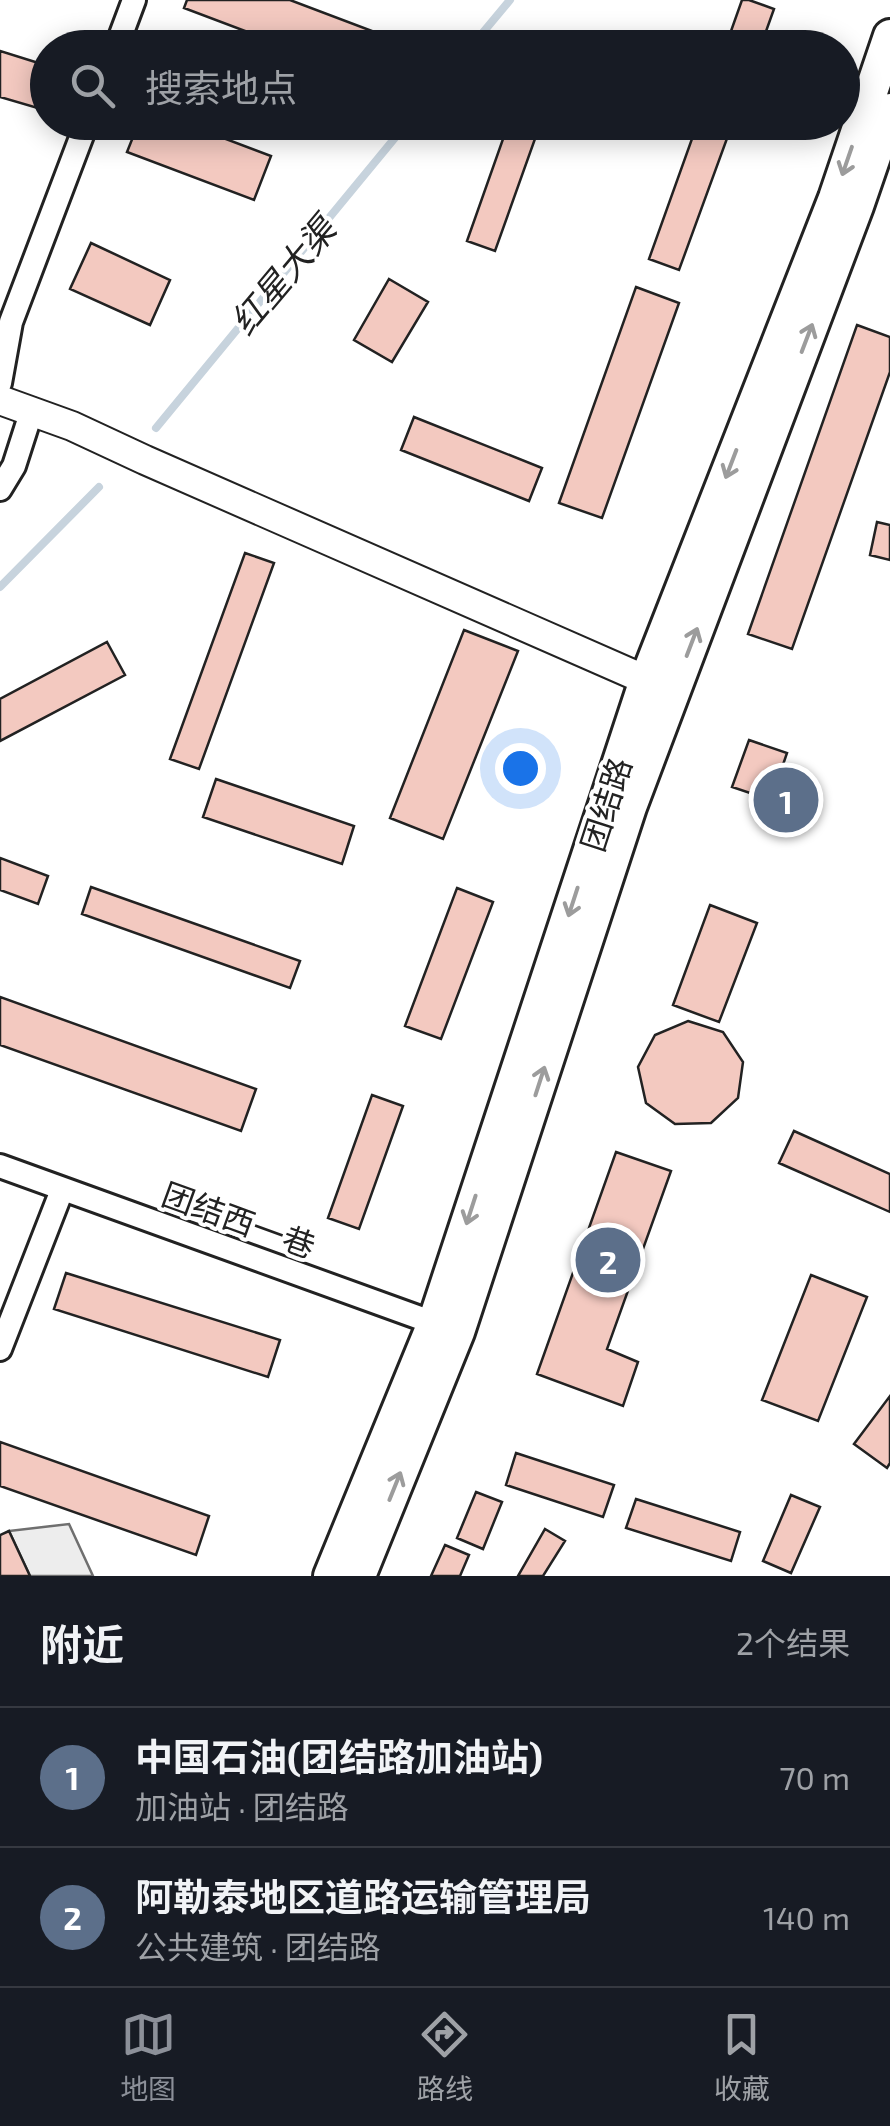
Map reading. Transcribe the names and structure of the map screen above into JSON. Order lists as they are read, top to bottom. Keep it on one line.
{"streets":{"main road":["团结路"],"street":["团结西一巷"]},"crossings":[["团结路","团结西一巷"]],"water":["红星大渠"],"page":{"search":"搜索地点","pins":["1","2"],"heading":["附近","2个结果"],"list":[{"mark":"1","name":"中国石油(团结路加油站)","note":"加油站 · 团结路","value":"70 m"},{"mark":"2","name":"阿勒泰地区道路运输管理局","note":"公共建筑 · 团结路","value":"140 m"}],"nav":["地图","路线","收藏"]}}
